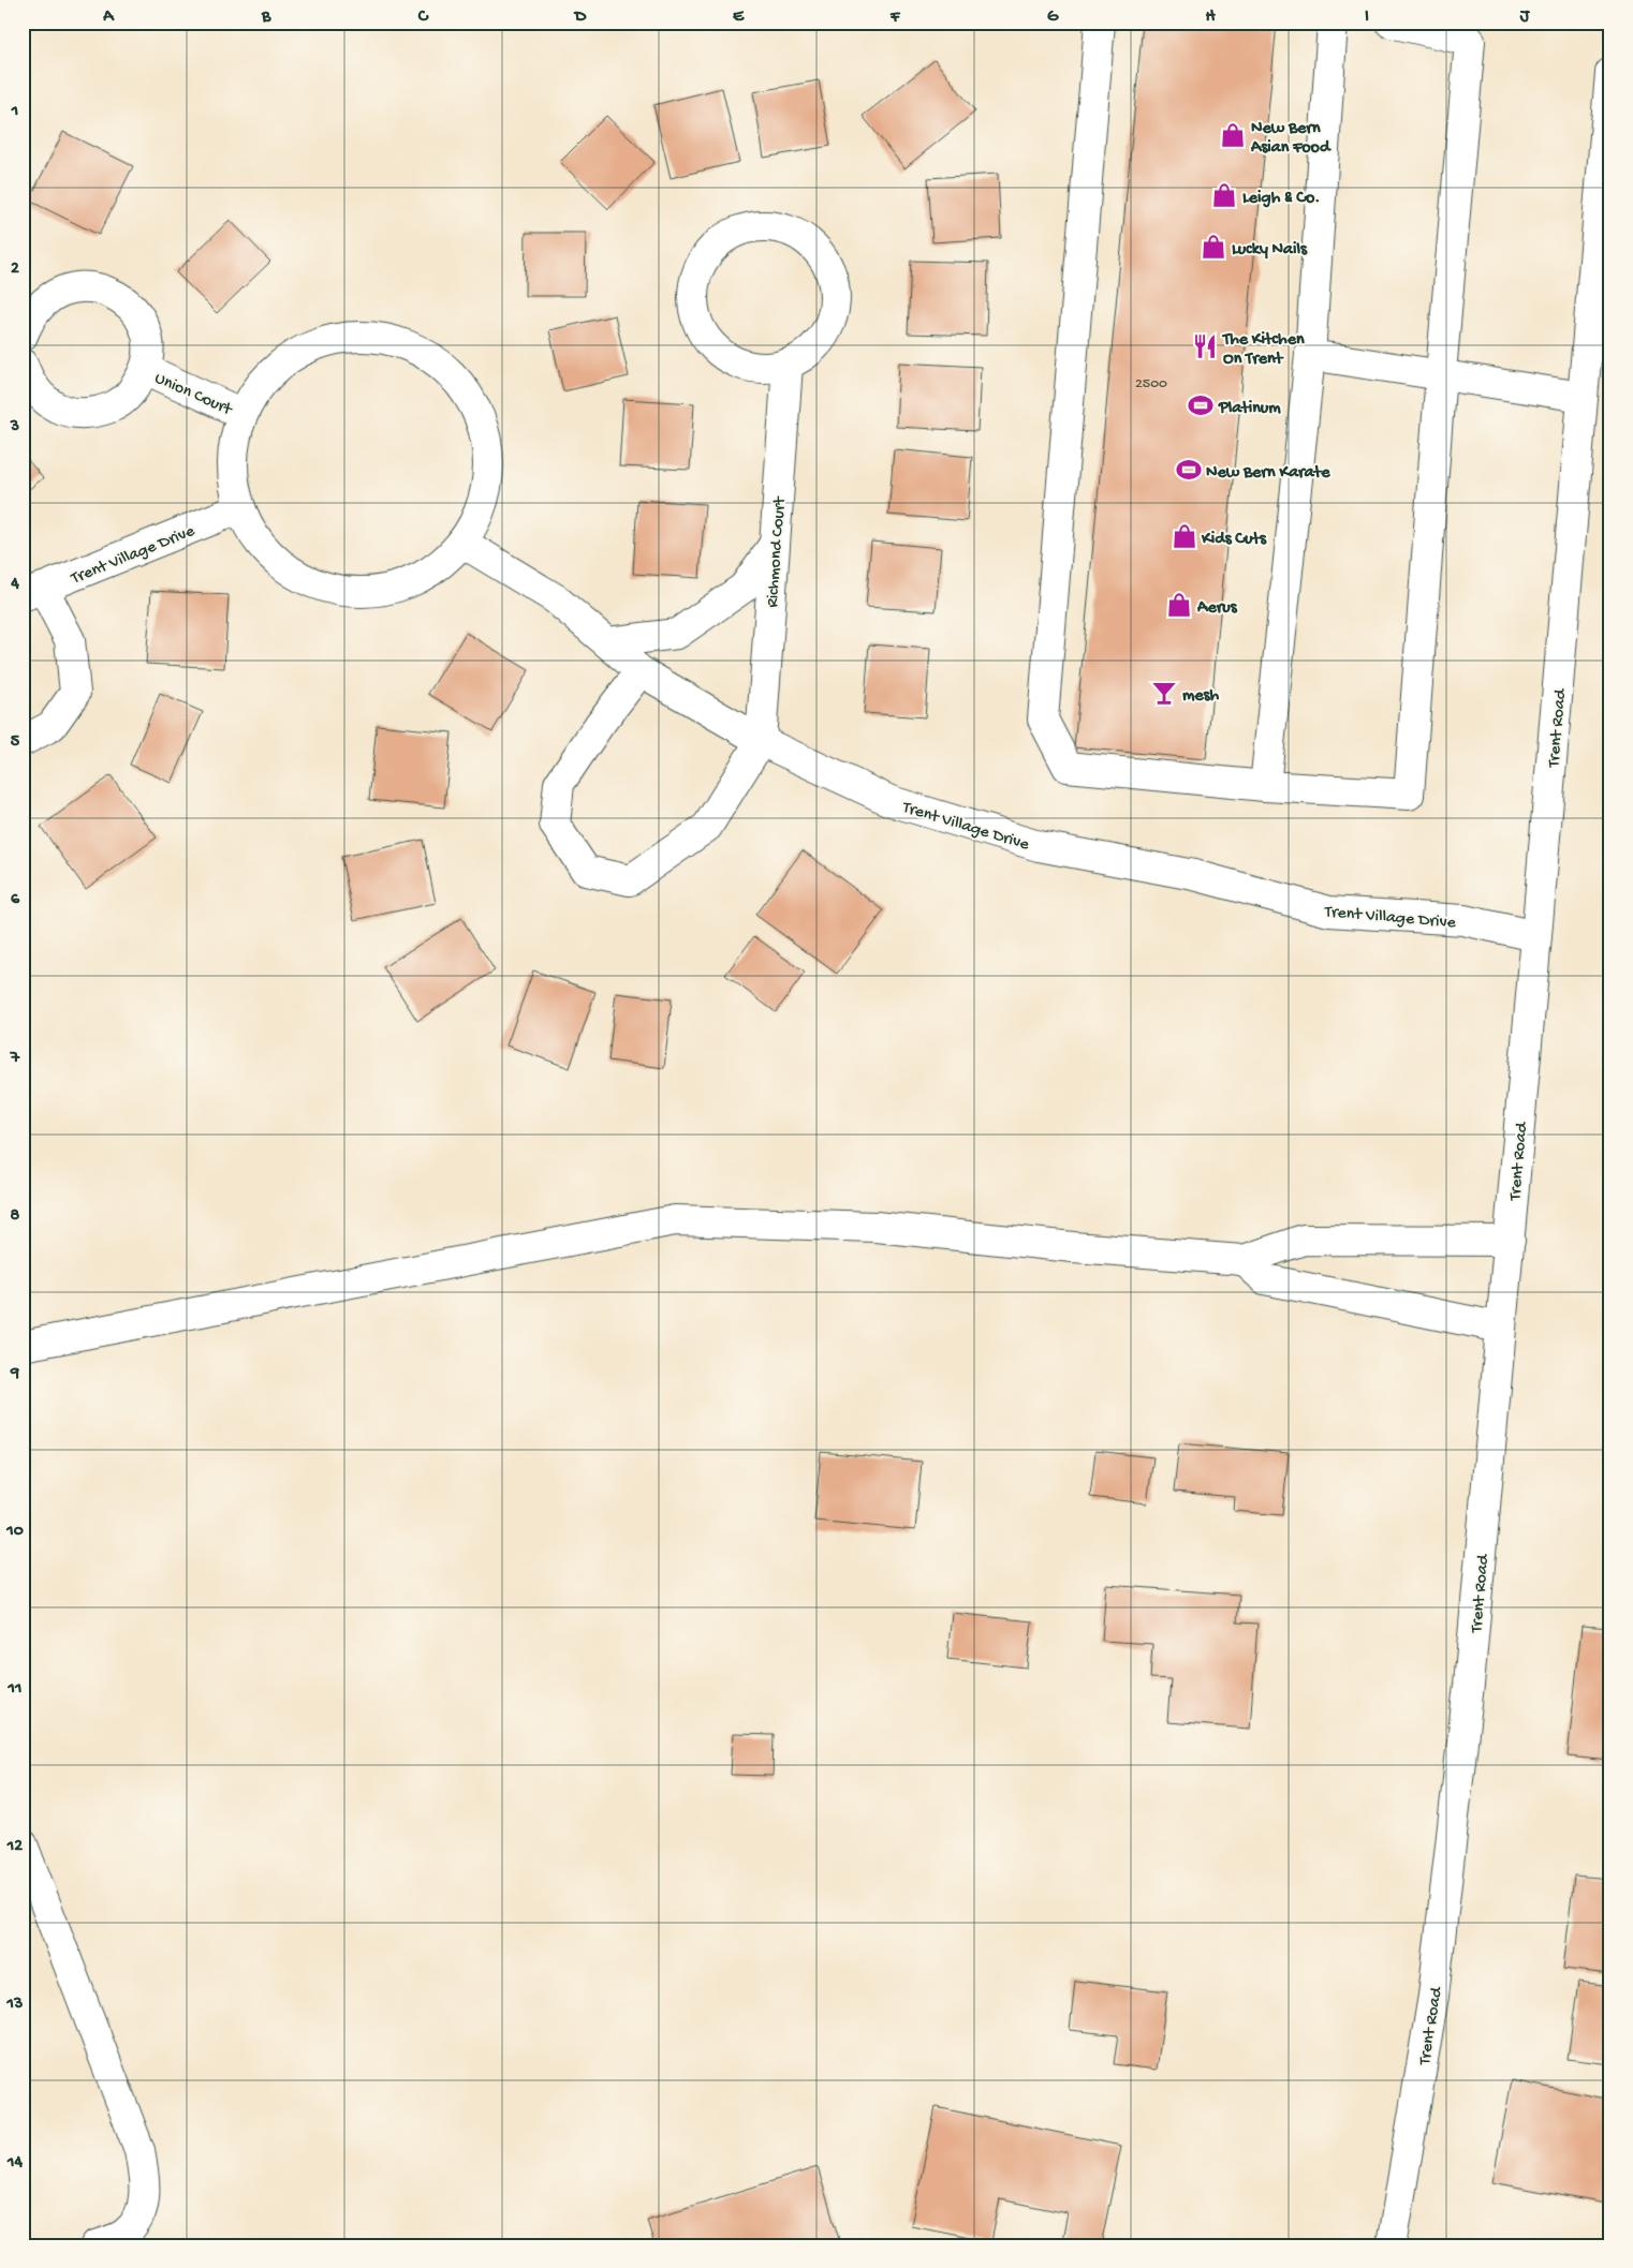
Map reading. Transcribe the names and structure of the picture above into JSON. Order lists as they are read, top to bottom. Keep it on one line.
{"streets":{"street":["Union Court","Trent Village Drive","Richmond Court","Trent Road"]},"crossings":[["Trent Village Drive","Richmond Court"],["Trent Village Drive","Trent Road"]],"places":{"shop":["New Bern Asian Food","Leigh & Co.","Lucky Nails","Kids Cuts","Aerus"],"restaurant":["The Kitchen On Trent"],"sports":["Platinum","New Bern Karate"],"bar":["mesh"]},"house_numbers":["2500"],"grid":{"columns":["A","B","C","D","E","F","G","H","I","J"],"rows":["1","2","3","4","5","6","7","8","9","10","11","12","13","14"]}}
